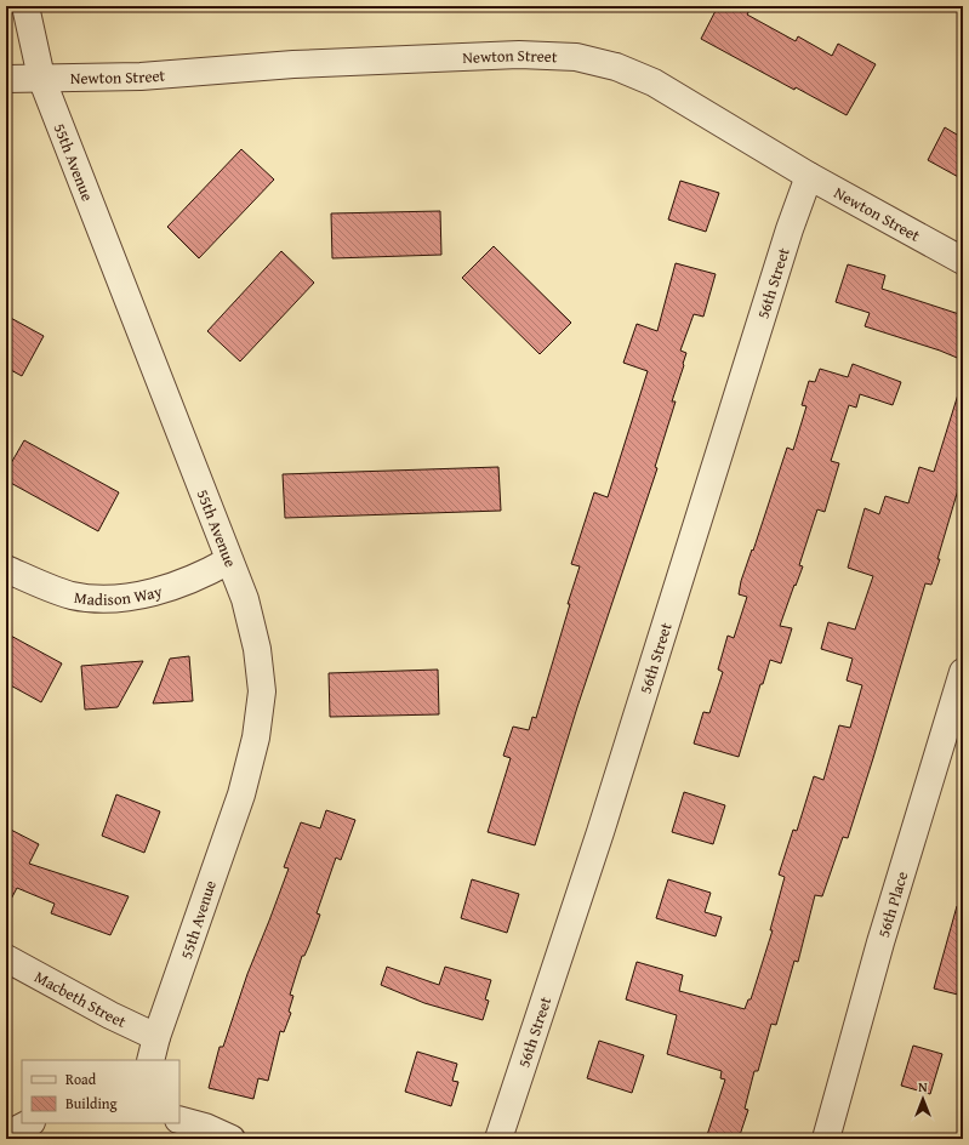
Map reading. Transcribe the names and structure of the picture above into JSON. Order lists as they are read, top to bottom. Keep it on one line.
{"streets":{"street":["Newton Street","55th Avenue","56th Street","Madison Way","56th Place","Macbeth Street"]},"crossings":[["Newton Street","55th Avenue"],["Newton Street","56th Street"],["55th Avenue","Madison Way"],["55th Avenue","Macbeth Street"]],"legend":["Road","Building"],"north":"top"}
